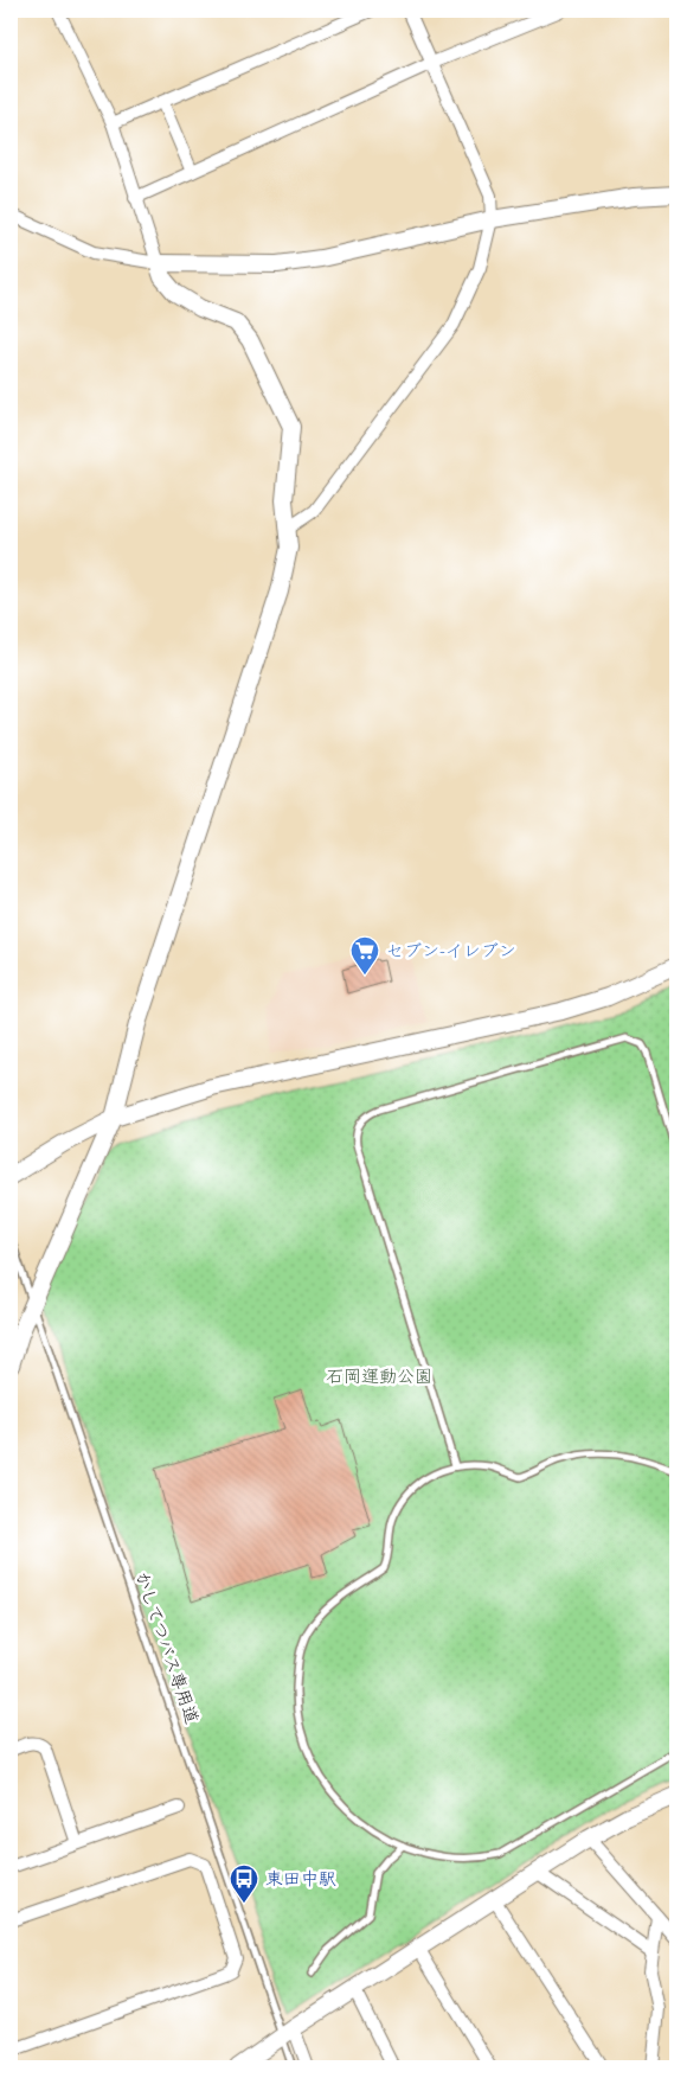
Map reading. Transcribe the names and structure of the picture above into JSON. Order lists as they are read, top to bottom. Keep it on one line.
{"streets":{"lane":["かしてつバス専用道"]},"parks":["石岡運動公園"],"places":{"supermarket":["セブン-イレブン"],"bus stop":["東田中駅"]}}
